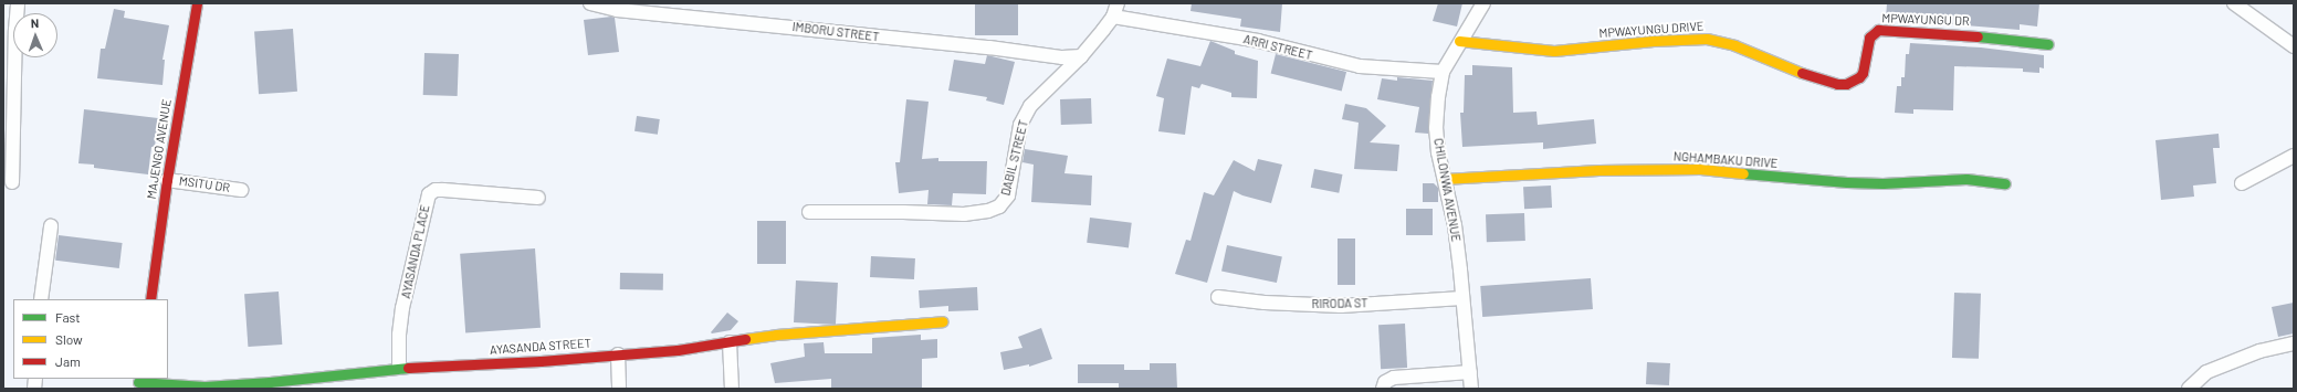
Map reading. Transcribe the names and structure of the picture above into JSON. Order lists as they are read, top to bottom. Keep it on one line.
{"streets":{"street":["MPWAYUNGU DR","MPWAYUNGU DRIVE","IMBORU STREET","ARRI STREET","MAJENGO AVENUE","DABIL STREET","NGHAMBAKU DRIVE","MSITU DR","CHILONWA AVENUE","AYASANDA PLACE","RIRODA ST","AYASANDA STREET"]},"crossings":[["MPWAYUNGU DR","MPWAYUNGU DRIVE"],["MPWAYUNGU DRIVE","CHILONWA AVENUE"],["IMBORU STREET","DABIL STREET"],["ARRI STREET","DABIL STREET"],["ARRI STREET","CHILONWA AVENUE"],["MAJENGO AVENUE","MSITU DR"],["NGHAMBAKU DRIVE","CHILONWA AVENUE"],["CHILONWA AVENUE","RIRODA ST"],["AYASANDA PLACE","AYASANDA STREET"]],"legend":["Fast","Slow","Jam"],"north":"top"}
